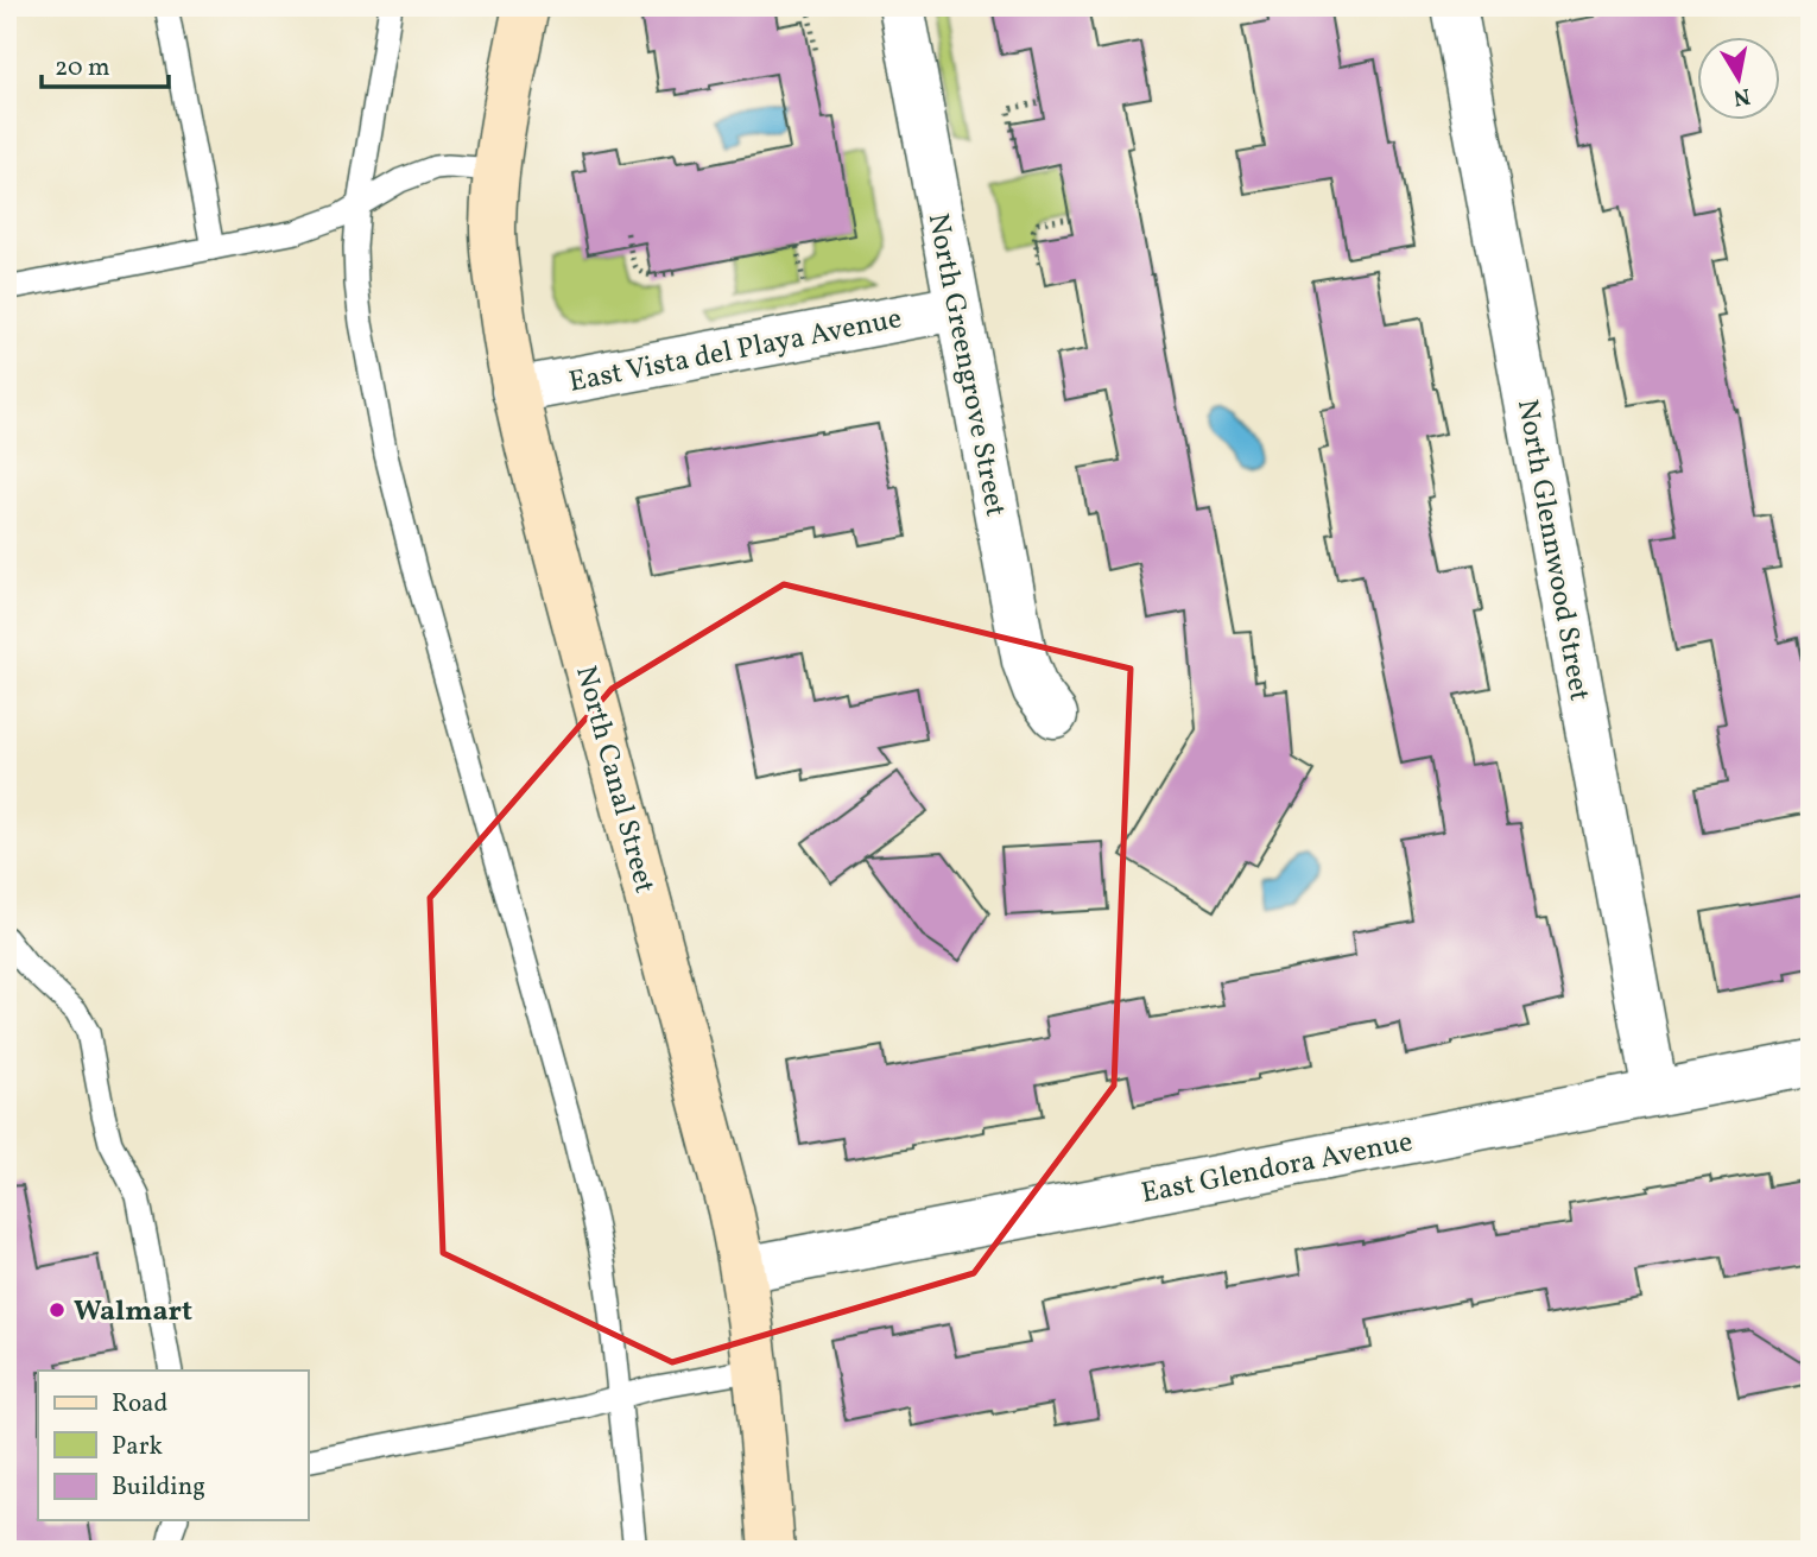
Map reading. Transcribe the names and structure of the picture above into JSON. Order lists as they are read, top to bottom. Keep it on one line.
{"streets":{"street":["East Vista del Playa Avenue","North Greengrove Street","North Glennwood Street","North Canal Street","East Glendora Avenue"]},"crossings":[["East Vista del Playa Avenue","North Greengrove Street"],["East Vista del Playa Avenue","North Canal Street"],["North Glennwood Street","East Glendora Avenue"],["North Canal Street","East Glendora Avenue"]],"places":["Walmart"],"legend":["Road","Park","Building"],"scale_bar":"20 m","north":"bottom"}
